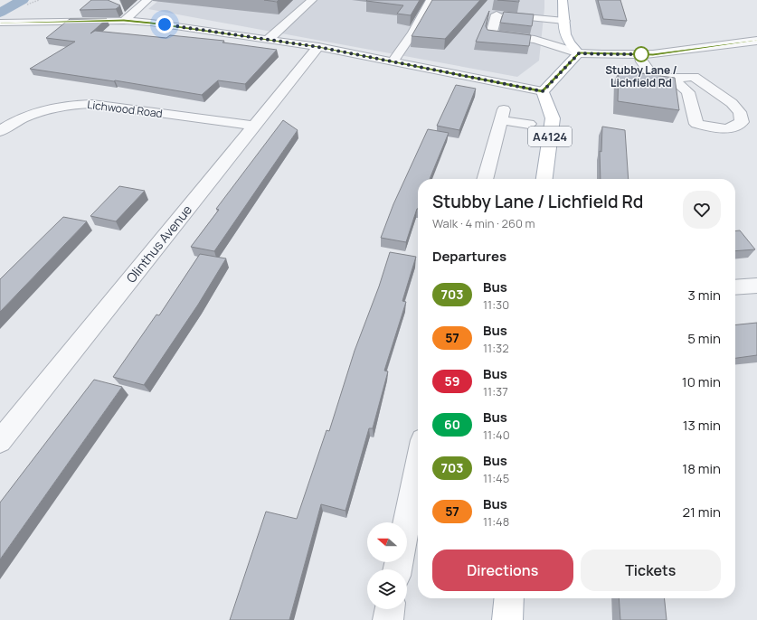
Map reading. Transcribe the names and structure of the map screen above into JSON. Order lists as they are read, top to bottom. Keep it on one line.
{"streets":{"main road":["A4124"],"street":["Lichwood Road","Olinthus Avenue"]},"crossings":[["Lichwood Road","Olinthus Avenue"]],"places":["Stubby Lane / Lichfield Rd"],"lines":["bus line 703"],"north":"left","page":{"heading":[["Stubby Lane / Lichfield Rd","Walk · 4 min · 260 m"],"Departures"],"list":[{"mark":"703","name":"Bus","note":"11:30","value":"3 min"},{"mark":"57","name":"Bus","note":"11:32","value":"5 min"},{"mark":"59","name":"Bus","note":"11:37","value":"10 min"},{"mark":"60","name":"Bus","note":"11:40","value":"13 min"},{"mark":"703","name":"Bus","note":"11:45","value":"18 min"},{"mark":"57","name":"Bus","note":"11:48","value":"21 min"}],"buttons":["Directions","Tickets"]}}
